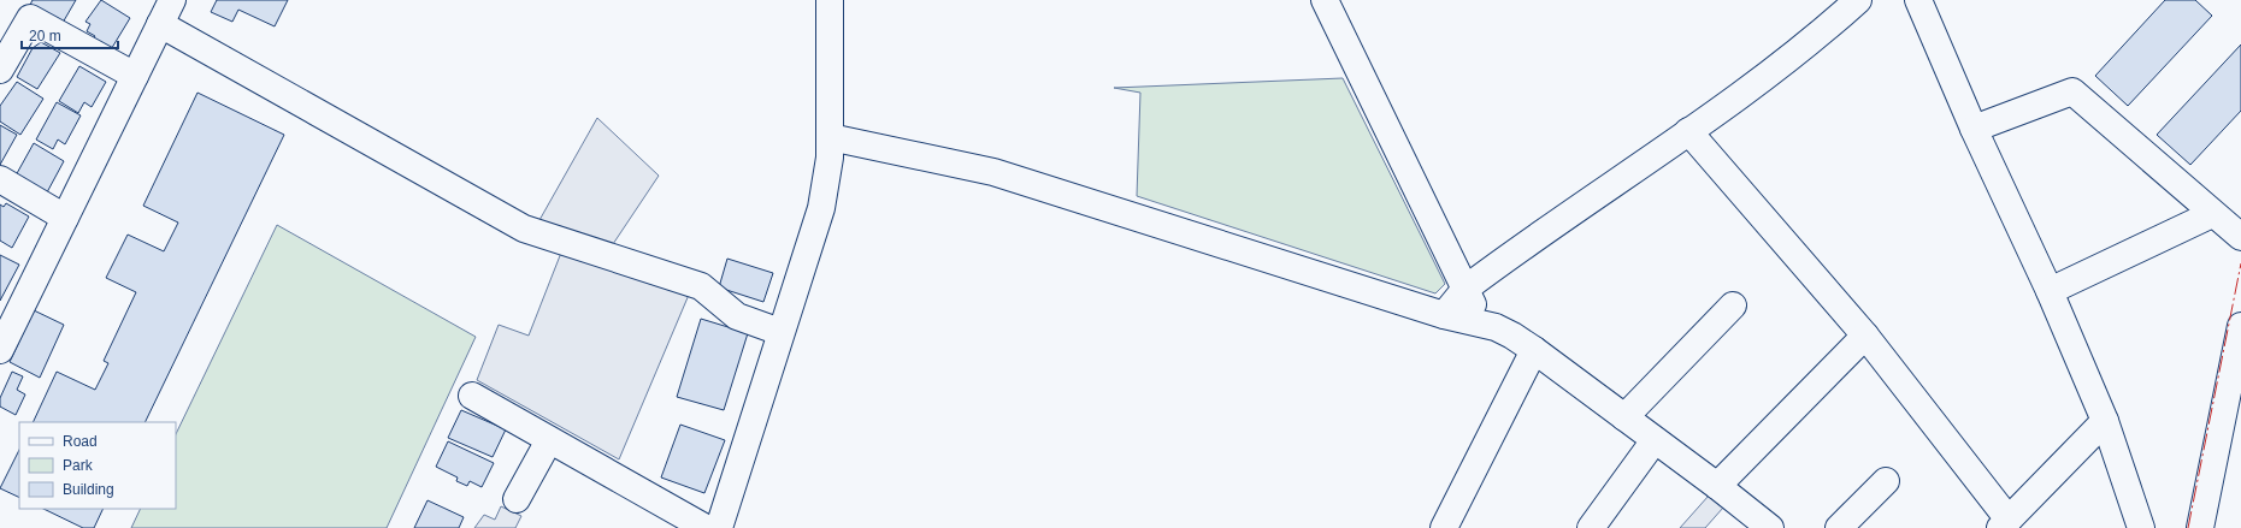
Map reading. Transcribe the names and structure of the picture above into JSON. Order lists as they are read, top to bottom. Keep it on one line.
{"legend":["Road","Park","Building"],"scale_bar":"20 m"}
